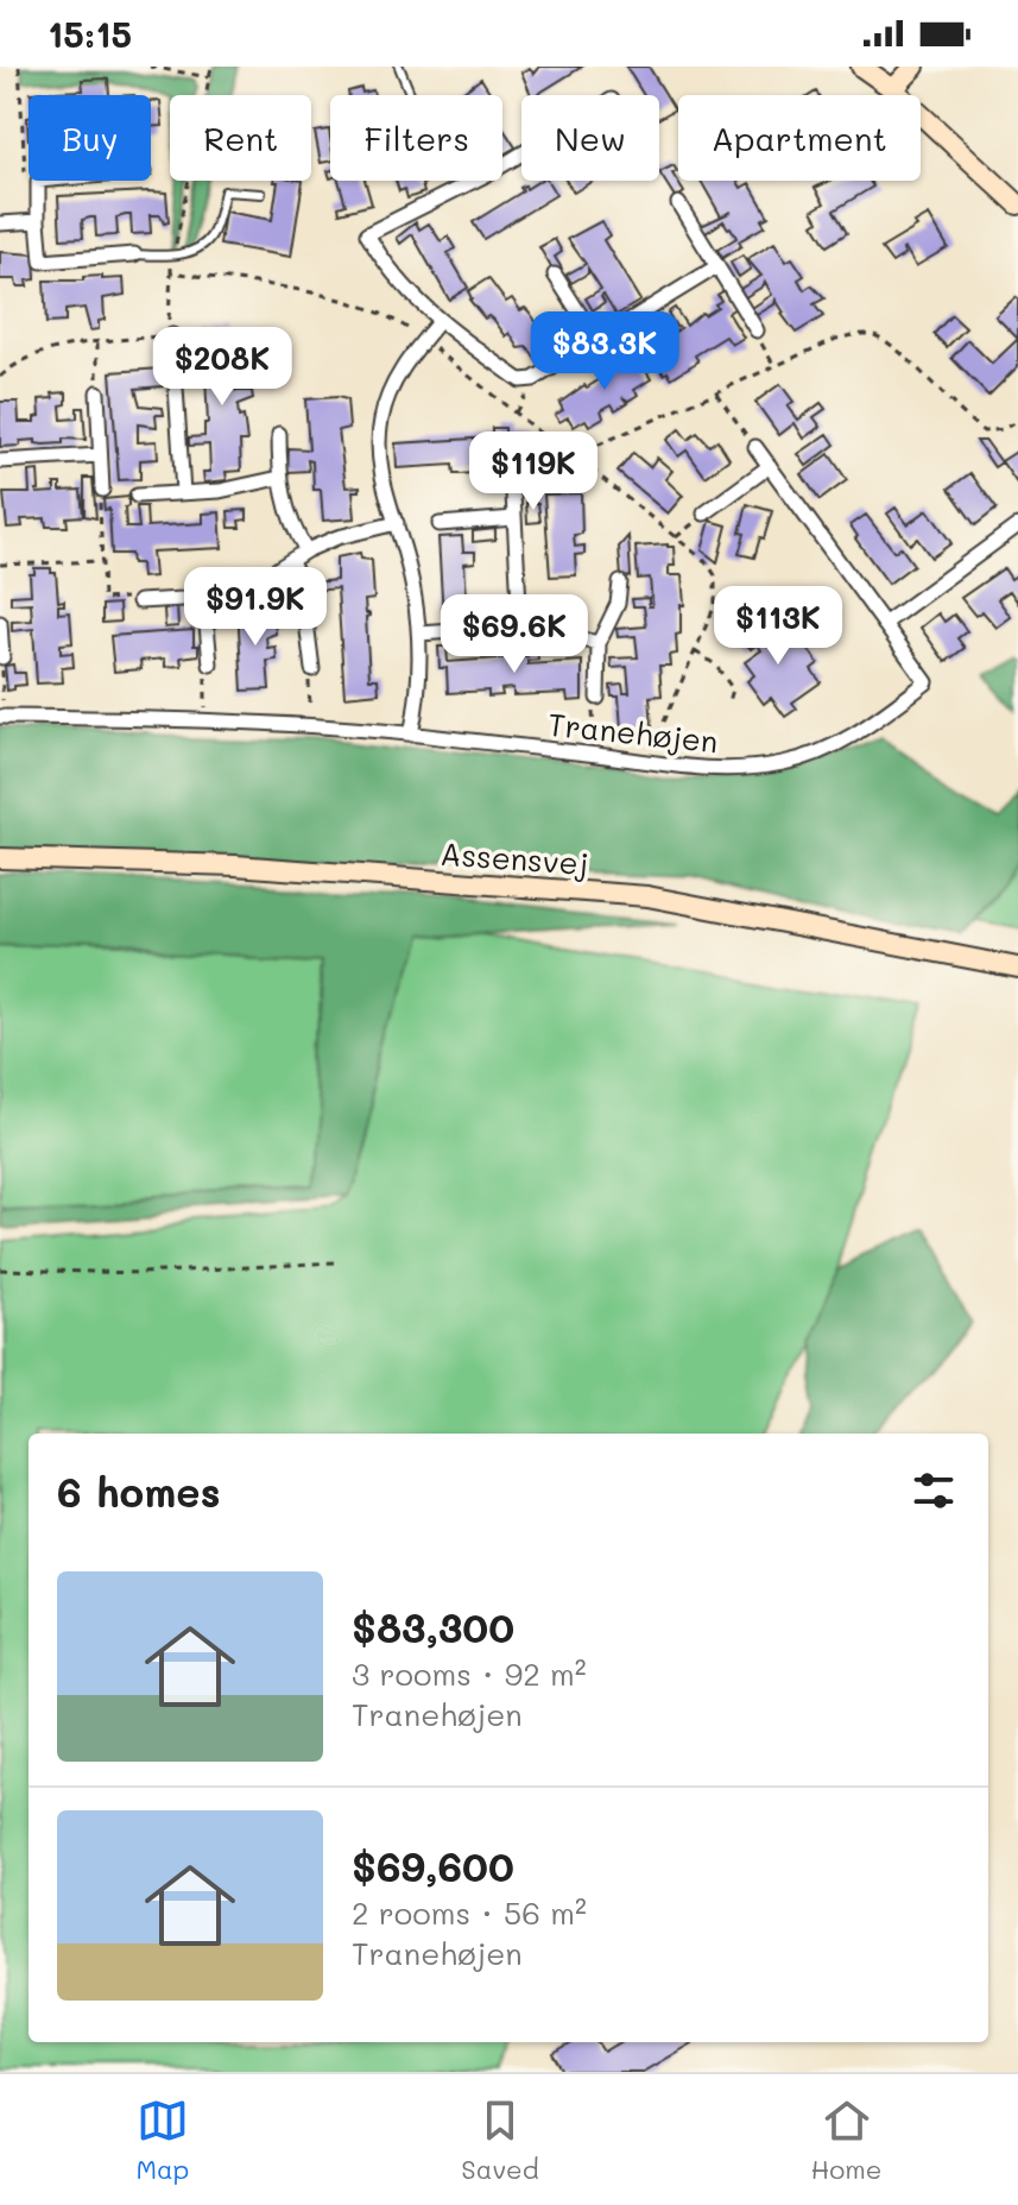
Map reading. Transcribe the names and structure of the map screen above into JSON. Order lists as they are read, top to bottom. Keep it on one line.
{"streets":{"main road":["Assensvej"],"street":["Tranehøjen"]},"page":{"status":"15:15","chip":["Buy","Rent","Filters","New","Apartment"],"price":["$83.3K","$208K","$119K","$91.9K","$113K","$69.6K"],"heading":"6 homes","list":[{"name":"$83,300","note":"3 rooms · 92 m² · Tranehøjen"},{"name":"$69,600","note":"2 rooms · 56 m² · Tranehøjen"}],"tabs":["Map","Saved","Home"]}}
